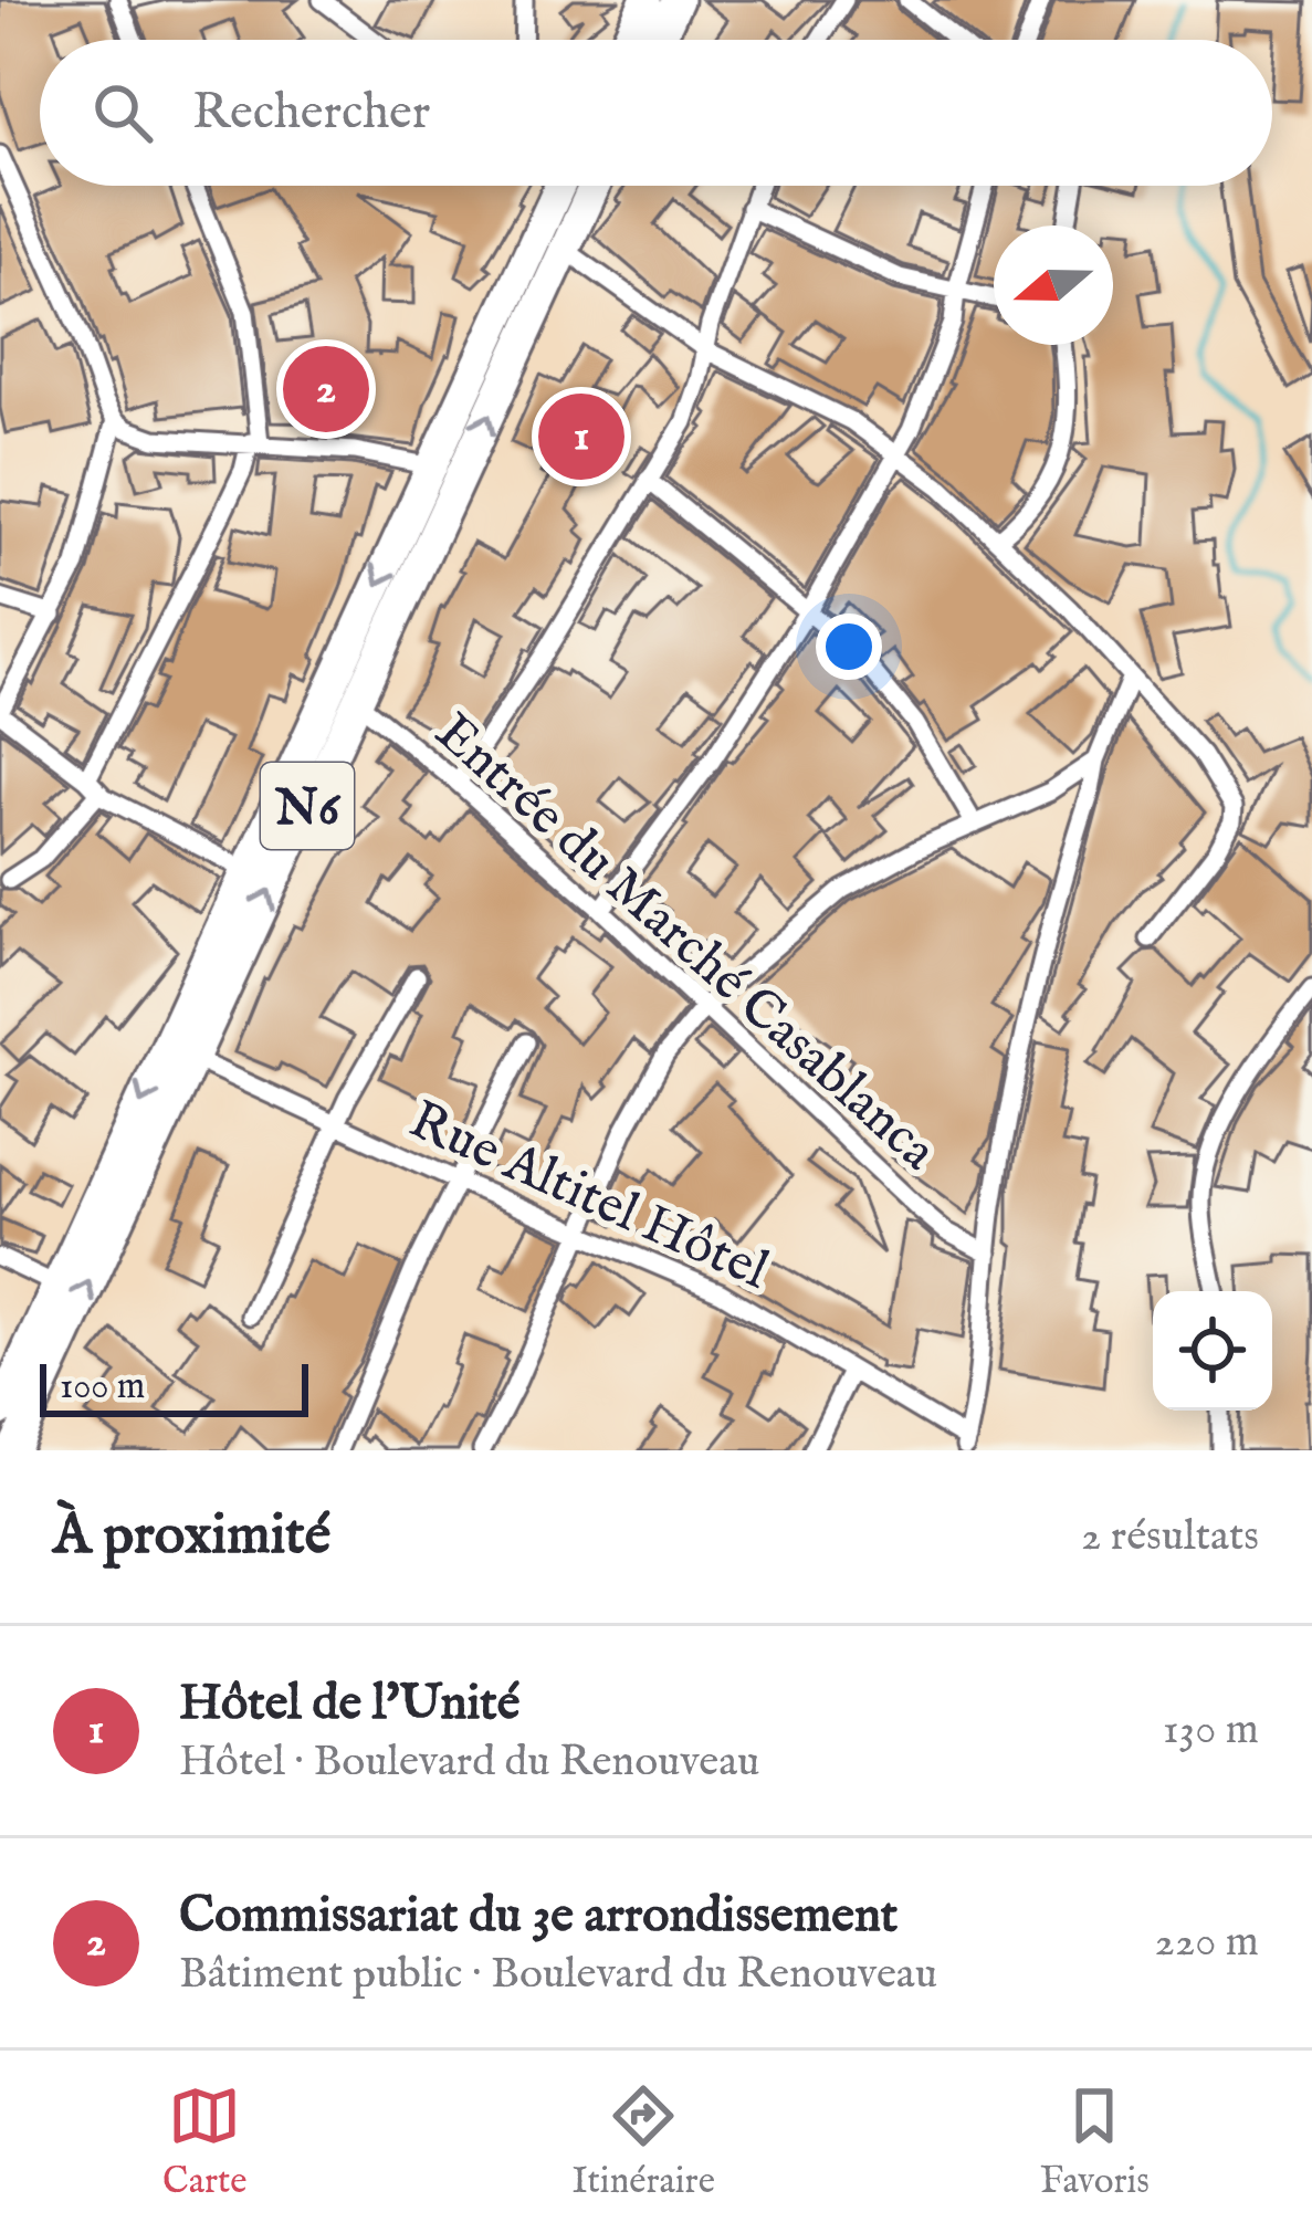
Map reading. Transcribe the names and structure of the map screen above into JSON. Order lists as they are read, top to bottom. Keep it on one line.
{"streets":{"highway":["N6"],"street":["Entrée du Marché Casablanca","Rue Altitel Hôtel"]},"crossings":[["N6","Entrée du Marché Casablanca"],["N6","Rue Altitel Hôtel"]],"scale_bar":"100 m","north":"left","page":{"search":"Rechercher","pins":["2","1"],"scale":"100 m","heading":["À proximité","2 résultats"],"list":[{"mark":"1","name":"Hôtel de l'Unité","note":"Hôtel · Boulevard du Renouveau","value":"130 m"},{"mark":"2","name":"Commissariat du 3e arrondissement","note":"Bâtiment public · Boulevard du Renouveau","value":"220 m"}],"nav":["Carte","Itinéraire","Favoris"]}}
